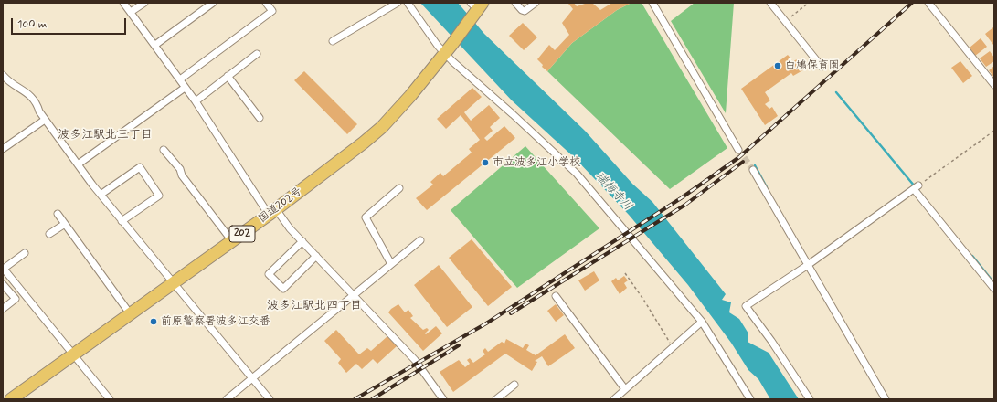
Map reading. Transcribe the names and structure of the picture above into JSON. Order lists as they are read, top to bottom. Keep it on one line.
{"streets":{"highway":["国道202号","202"]},"districts":["波多江駅北三丁目","波多江駅北四丁目"],"water":["瑞梅寺川"],"places":["白鳩保育園","市立波多江小学校","前原警察署波多江交番"],"scale_bar":"100 m"}
